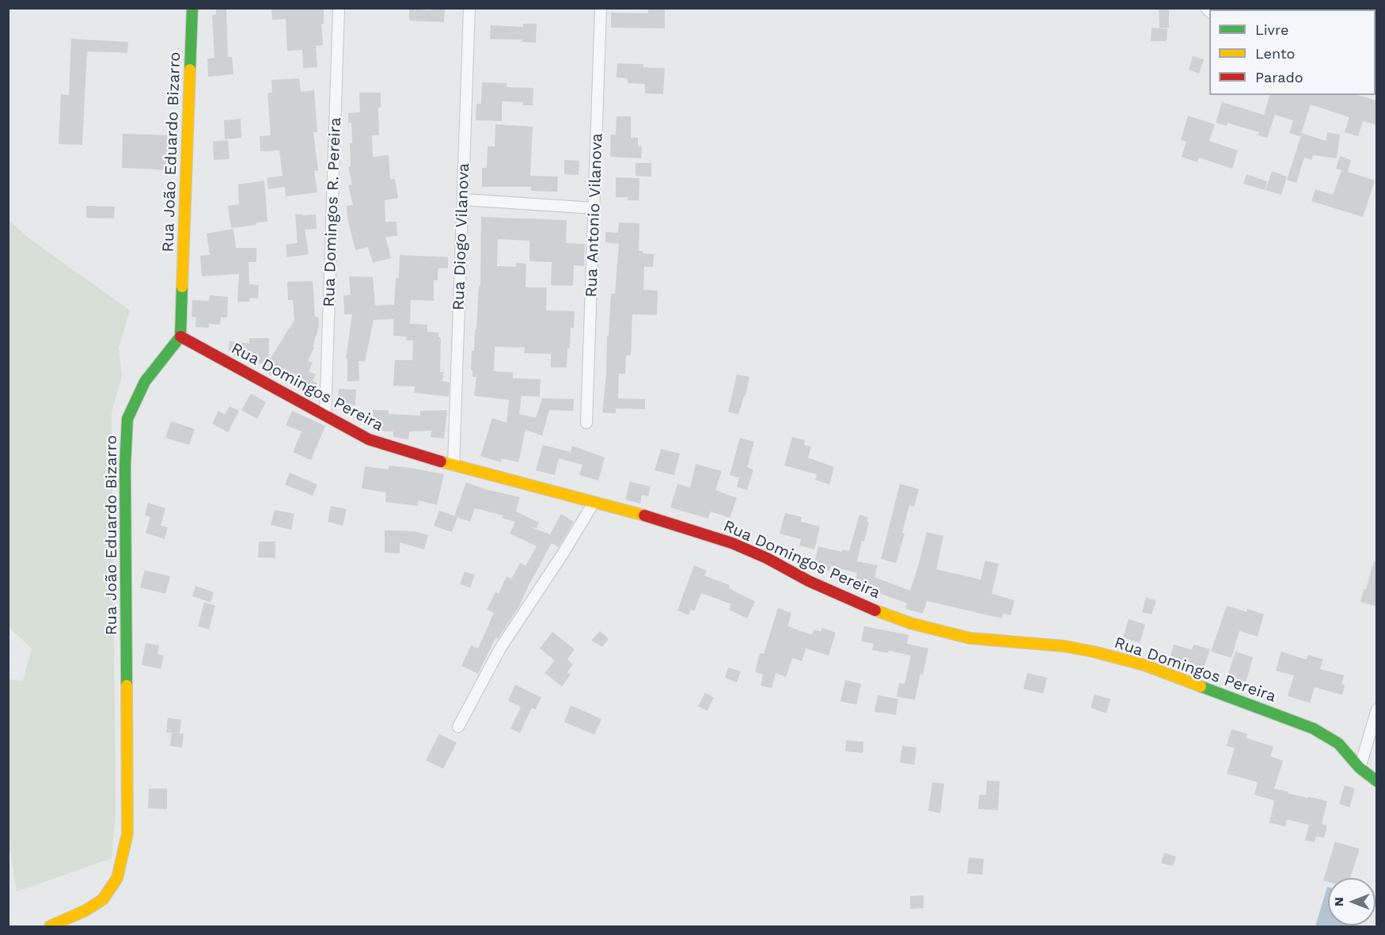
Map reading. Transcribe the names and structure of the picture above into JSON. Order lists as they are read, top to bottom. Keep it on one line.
{"streets":{"street":["Rua João Eduardo Bizarro","Rua Domingos R. Pereira","Rua Antonio Vilanova","Rua Diogo Vilanova","Rua Domingos Pereira"]},"crossings":[["Rua João Eduardo Bizarro","Rua Domingos Pereira"],["Rua Domingos R. Pereira","Rua Domingos Pereira"],["Rua Diogo Vilanova","Rua Domingos Pereira"]],"legend":["Livre","Lento","Parado"],"north":"left"}
